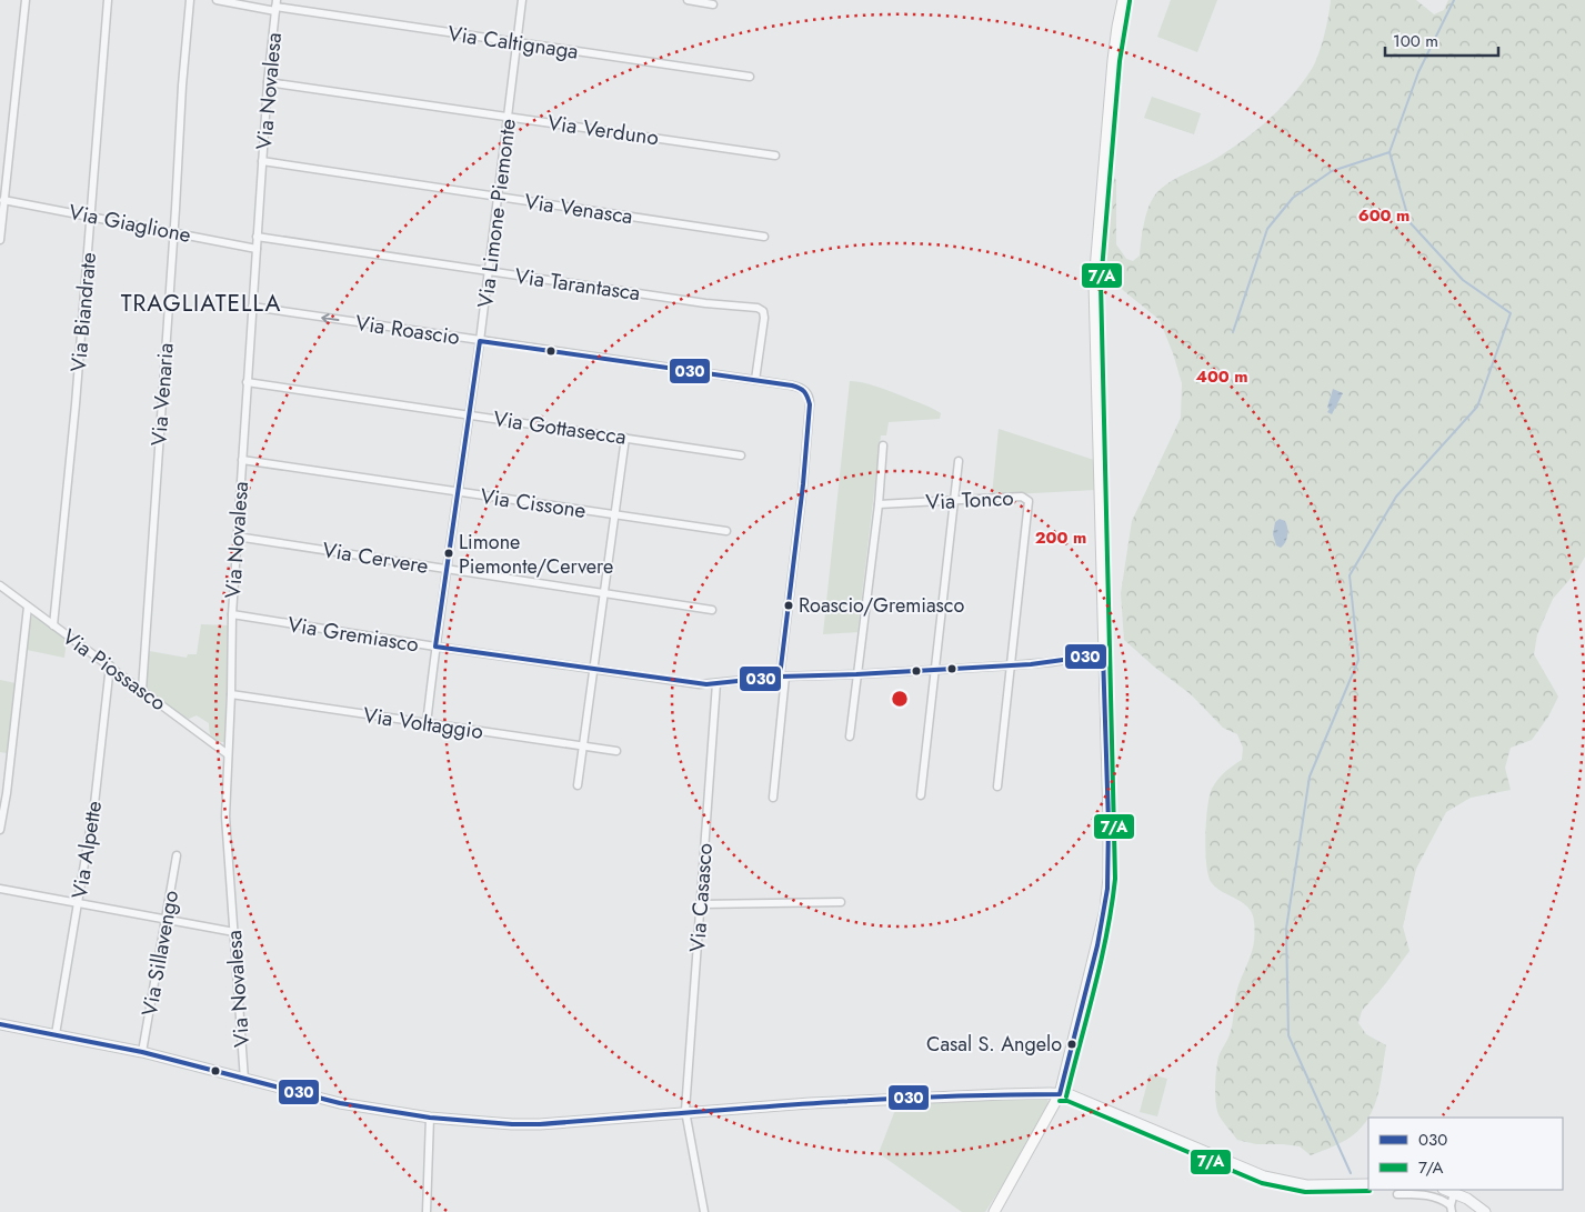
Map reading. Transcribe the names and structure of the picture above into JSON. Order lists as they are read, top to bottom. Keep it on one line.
{"streets":{"street":["Via Caltignaga","Via Novalesa","Via Verduno","Via Venasca","Via Limone Piemonte","Via Giaglione","Via Tarantasca","Via Biandrate","Via Roascio","Via Venaria","Via Gottasecca","Via Tonco","Via Cissone","Via Cervere","Via Gremiasco","Via Piossasco","Via Voltaggio","Via Alpette","Via Casasco","Via Sillavengo"]},"crossings":[["Via Caltignaga","Via Novalesa"],["Via Caltignaga","Via Limone Piemonte"],["Via Novalesa","Via Verduno"],["Via Novalesa","Via Venasca"],["Via Novalesa","Via Giaglione"],["Via Novalesa","Via Tarantasca"],["Via Novalesa","Via Roascio"],["Via Novalesa","Via Gottasecca"],["Via Novalesa","Via Cissone"],["Via Novalesa","Via Cervere"],["Via Novalesa","Via Gremiasco"],["Via Novalesa","Via Piossasco"],["Via Novalesa","Via Voltaggio"],["Via Verduno","Via Limone Piemonte"],["Via Venasca","Via Limone Piemonte"],["Via Limone Piemonte","Via Tarantasca"],["Via Limone Piemonte","Via Roascio"],["Via Limone Piemonte","Via Gottasecca"],["Via Limone Piemonte","Via Cissone"],["Via Limone Piemonte","Via Cervere"],["Via Limone Piemonte","Via Gremiasco"],["Via Limone Piemonte","Via Voltaggio"],["Via Giaglione","Via Biandrate"],["Via Giaglione","Via Venaria"],["Via Tarantasca","Via Roascio"],["Via Biandrate","Via Piossasco"],["Via Roascio","Via Gremiasco"],["Via Venaria","Via Piossasco"],["Via Tonco","Via Gremiasco"],["Via Gremiasco","Via Casasco"],["Via Piossasco","Via Alpette"]],"districts":["TRAGLIATELLA"],"places":["Limone Piemonte/Cervere","Roascio/Gremiasco","Casal S. Angelo"],"lines":["transit line 7/A","transit line 030"],"legend":["030","7/A"],"scale_bar":"100 m","rings":["600 m","400 m","200 m"]}
